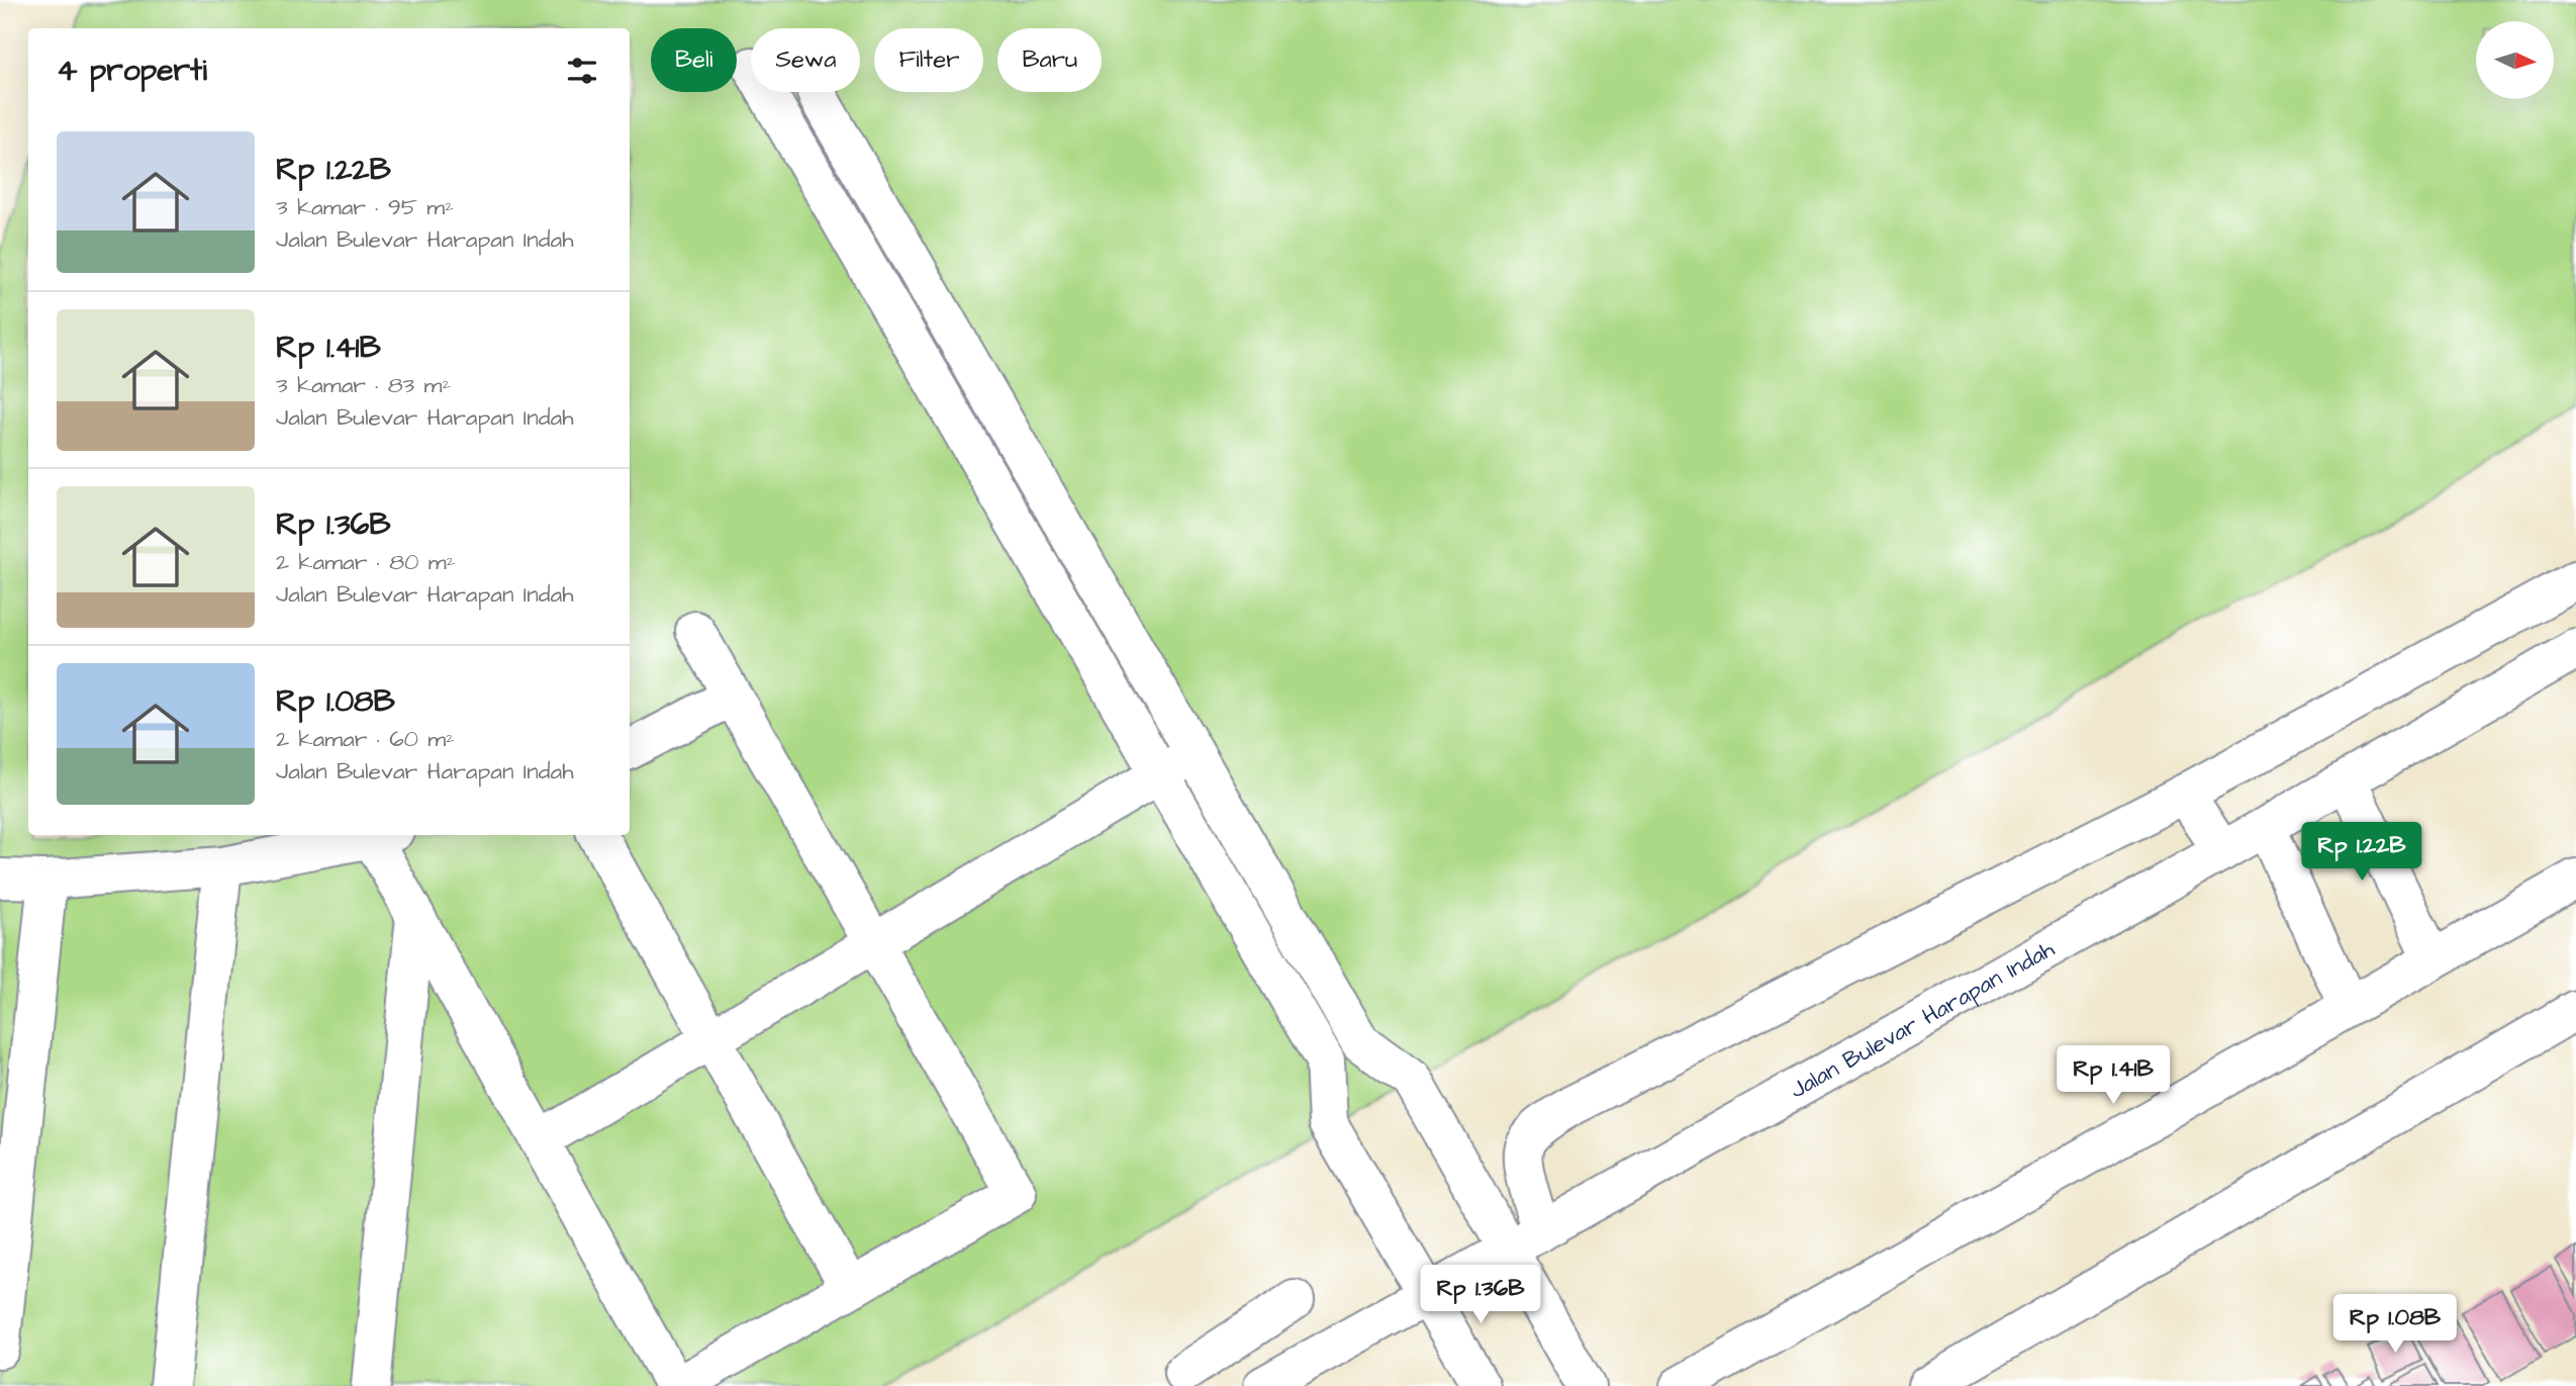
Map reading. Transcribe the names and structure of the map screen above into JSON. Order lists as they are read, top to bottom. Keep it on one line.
{"streets":{"street":["Jalan Bulevar Harapan Indah"]},"north":"right","page":{"chip":["Beli","Sewa","Filter","Baru"],"heading":"4 properti","list":[{"name":"Rp 1.22B","note":"3 kamar · 95 m² · Jalan Bulevar Harapan Indah"},{"name":"Rp 1.41B","note":"3 kamar · 83 m² · Jalan Bulevar Harapan Indah"},{"name":"Rp 1.36B","note":"2 kamar · 80 m² · Jalan Bulevar Harapan Indah"},{"name":"Rp 1.08B","note":"2 kamar · 60 m² · Jalan Bulevar Harapan Indah"}],"price":["Rp 1.22B","Rp 1.41B","Rp 1.36B","Rp 1.08B"]}}
